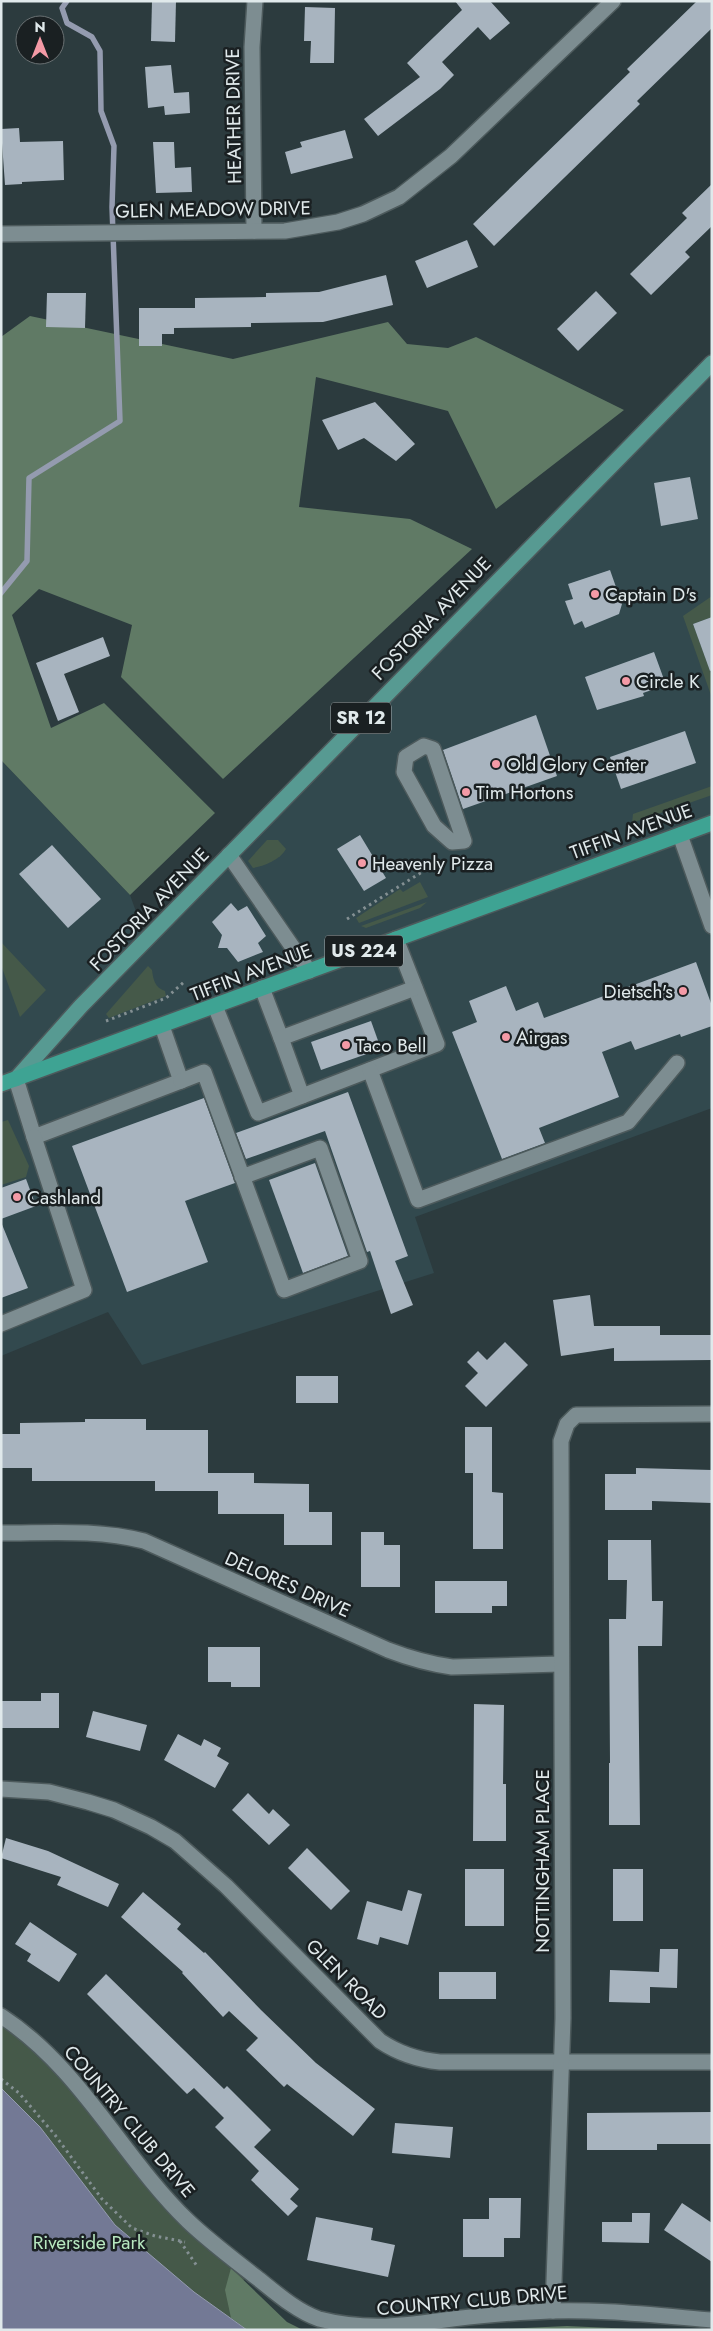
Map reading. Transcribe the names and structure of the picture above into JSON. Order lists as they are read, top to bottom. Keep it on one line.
{"streets":{"highway":["TIFFIN AVENUE","US 224"],"main road":["FOSTORIA AVENUE","SR 12"],"street":["HEATHER DRIVE","GLEN MEADOW DRIVE","DELORES DRIVE","NOTTINGHAM PLACE","GLEN ROAD","COUNTRY CLUB DRIVE"]},"crossings":[["HEATHER DRIVE","GLEN MEADOW DRIVE"],["FOSTORIA AVENUE","TIFFIN AVENUE"],["DELORES DRIVE","NOTTINGHAM PLACE"],["NOTTINGHAM PLACE","GLEN ROAD"],["NOTTINGHAM PLACE","COUNTRY CLUB DRIVE"]],"parks":["Riverside Park"],"places":["Captain D's","Circle K","Old Glory Center","Tim Hortons","Heavenly Pizza","Dietsch's","Airgas","Taco Bell","Cashland"],"north":"top"}
